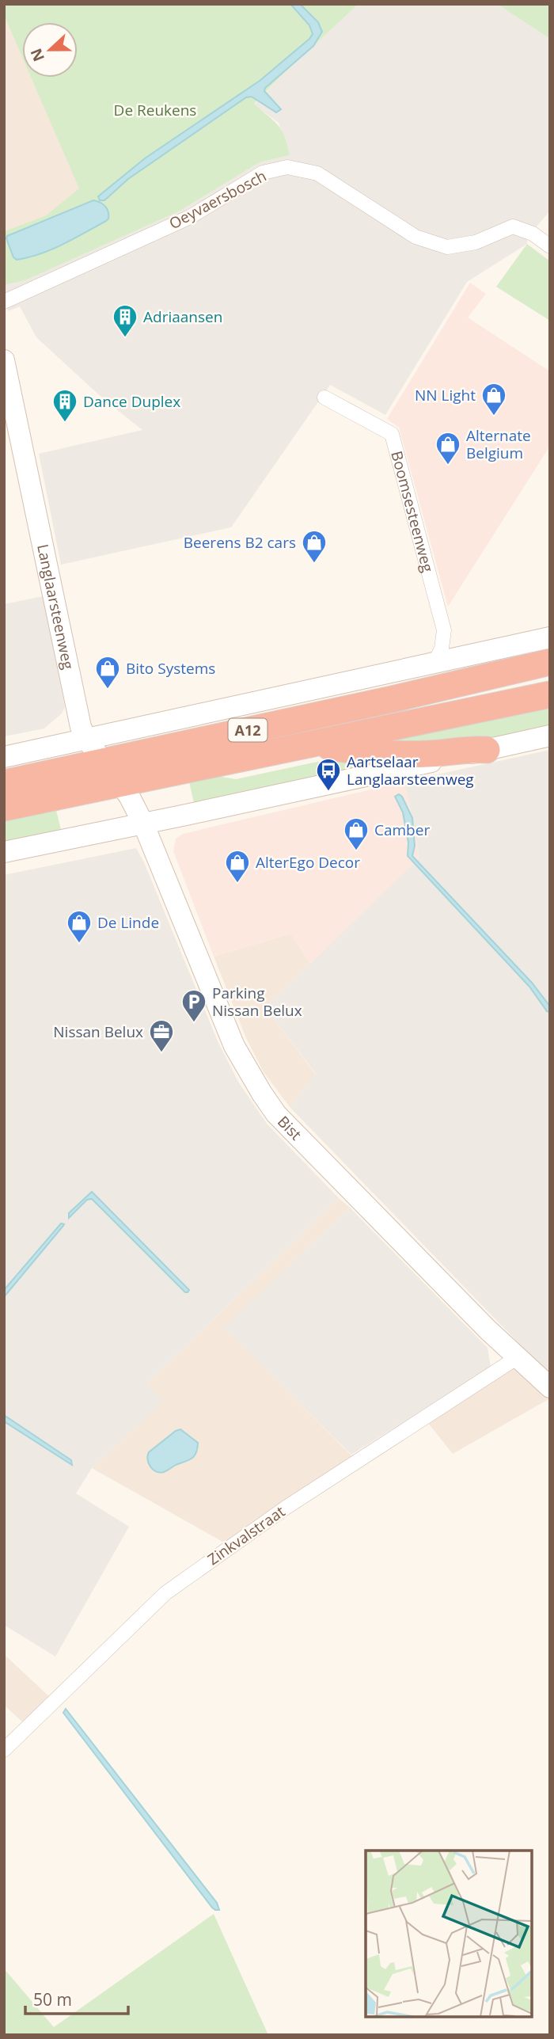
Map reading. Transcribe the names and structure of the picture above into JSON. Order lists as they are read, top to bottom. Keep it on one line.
{"streets":{"highway":["A12"],"street":["Oeyvaersbosch","Boomsesteenweg","Langlaarsteenweg","Bist","Zinkvalstraat"]},"crossings":[["Langlaarsteenweg","A12"],["Langlaarsteenweg","Bist"],["Bist","Zinkvalstraat"]],"parks":["De Reukens"],"places":{"building":["Adriaansen","Dance Duplex"],"shop":["NN Light","Alternate Belgium","Beerens B2 cars","Bito Systems","Camber","AlterEgo Decor","De Linde"],"bus stop":["Aartselaar Langlaarsteenweg"],"parking":["Parking Nissan Belux"],"office":["Nissan Belux"]},"scale_bar":"50 m","north":"left"}
